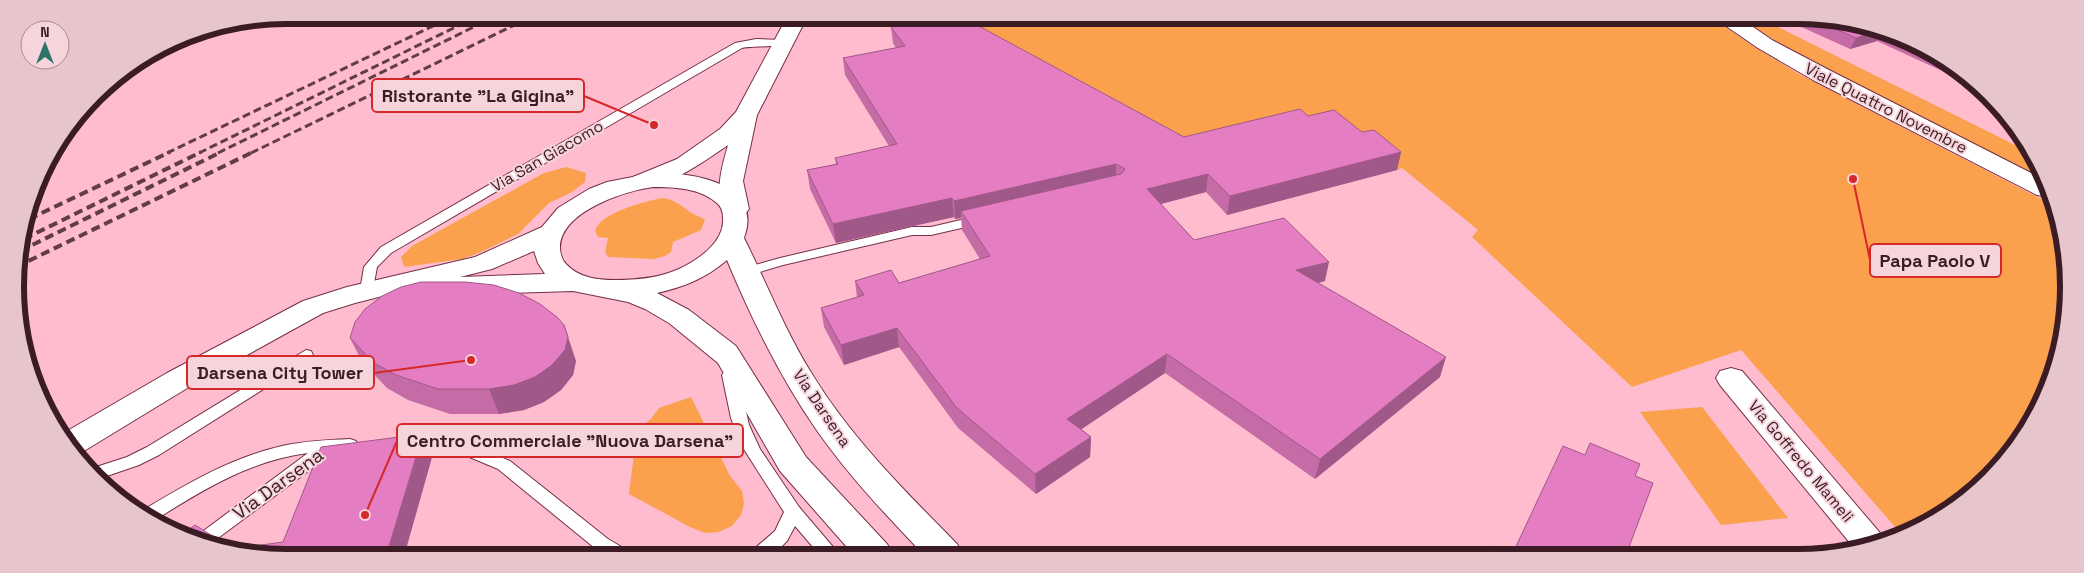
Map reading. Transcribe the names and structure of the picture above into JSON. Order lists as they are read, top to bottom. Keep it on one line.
{"streets":{"main road":["Viale Quattro Novembre","Via Darsena","Via Goffredo Mameli"],"lane":["Via San Giacomo"]},"places":["Ristorante \"La Gigina\"","Papa Paolo V","Darsena City Tower","Centro Commerciale \"Nuova Darsena\""],"north":"top"}
